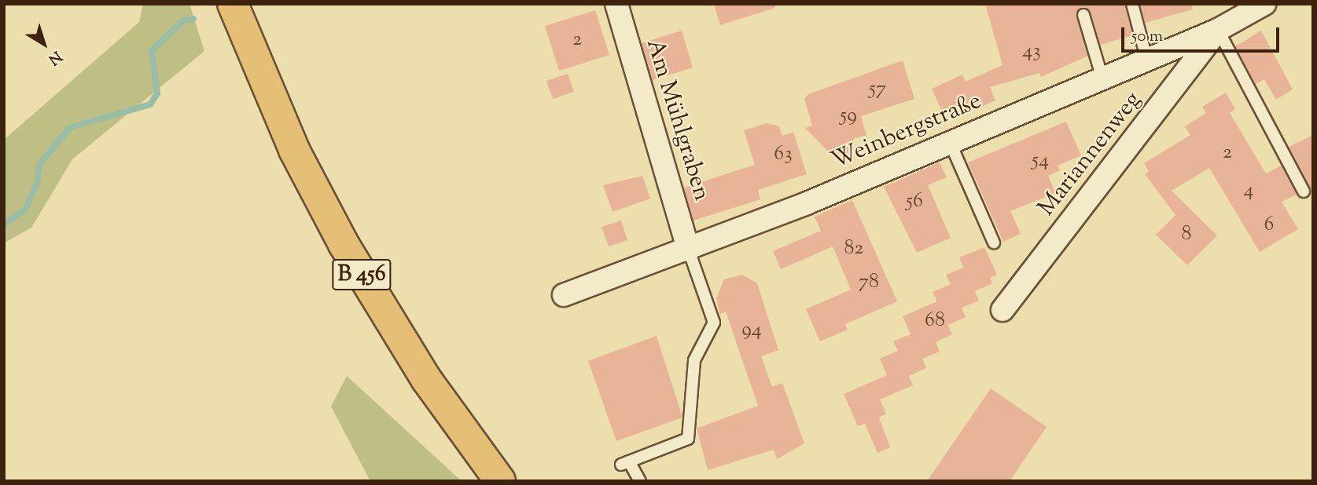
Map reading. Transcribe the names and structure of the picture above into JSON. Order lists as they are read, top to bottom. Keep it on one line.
{"streets":{"main road":["B 456"],"street":["Am Mühlgraben","Weinbergstraße","Mariannenweg"]},"crossings":[["Am Mühlgraben","Weinbergstraße"],["Weinbergstraße","Mariannenweg"]],"house_numbers":["2","43","57","59","2","63","54","4","56","6","8","82","78","68","94"],"scale_bar":"50 m","north":"bottom right"}
